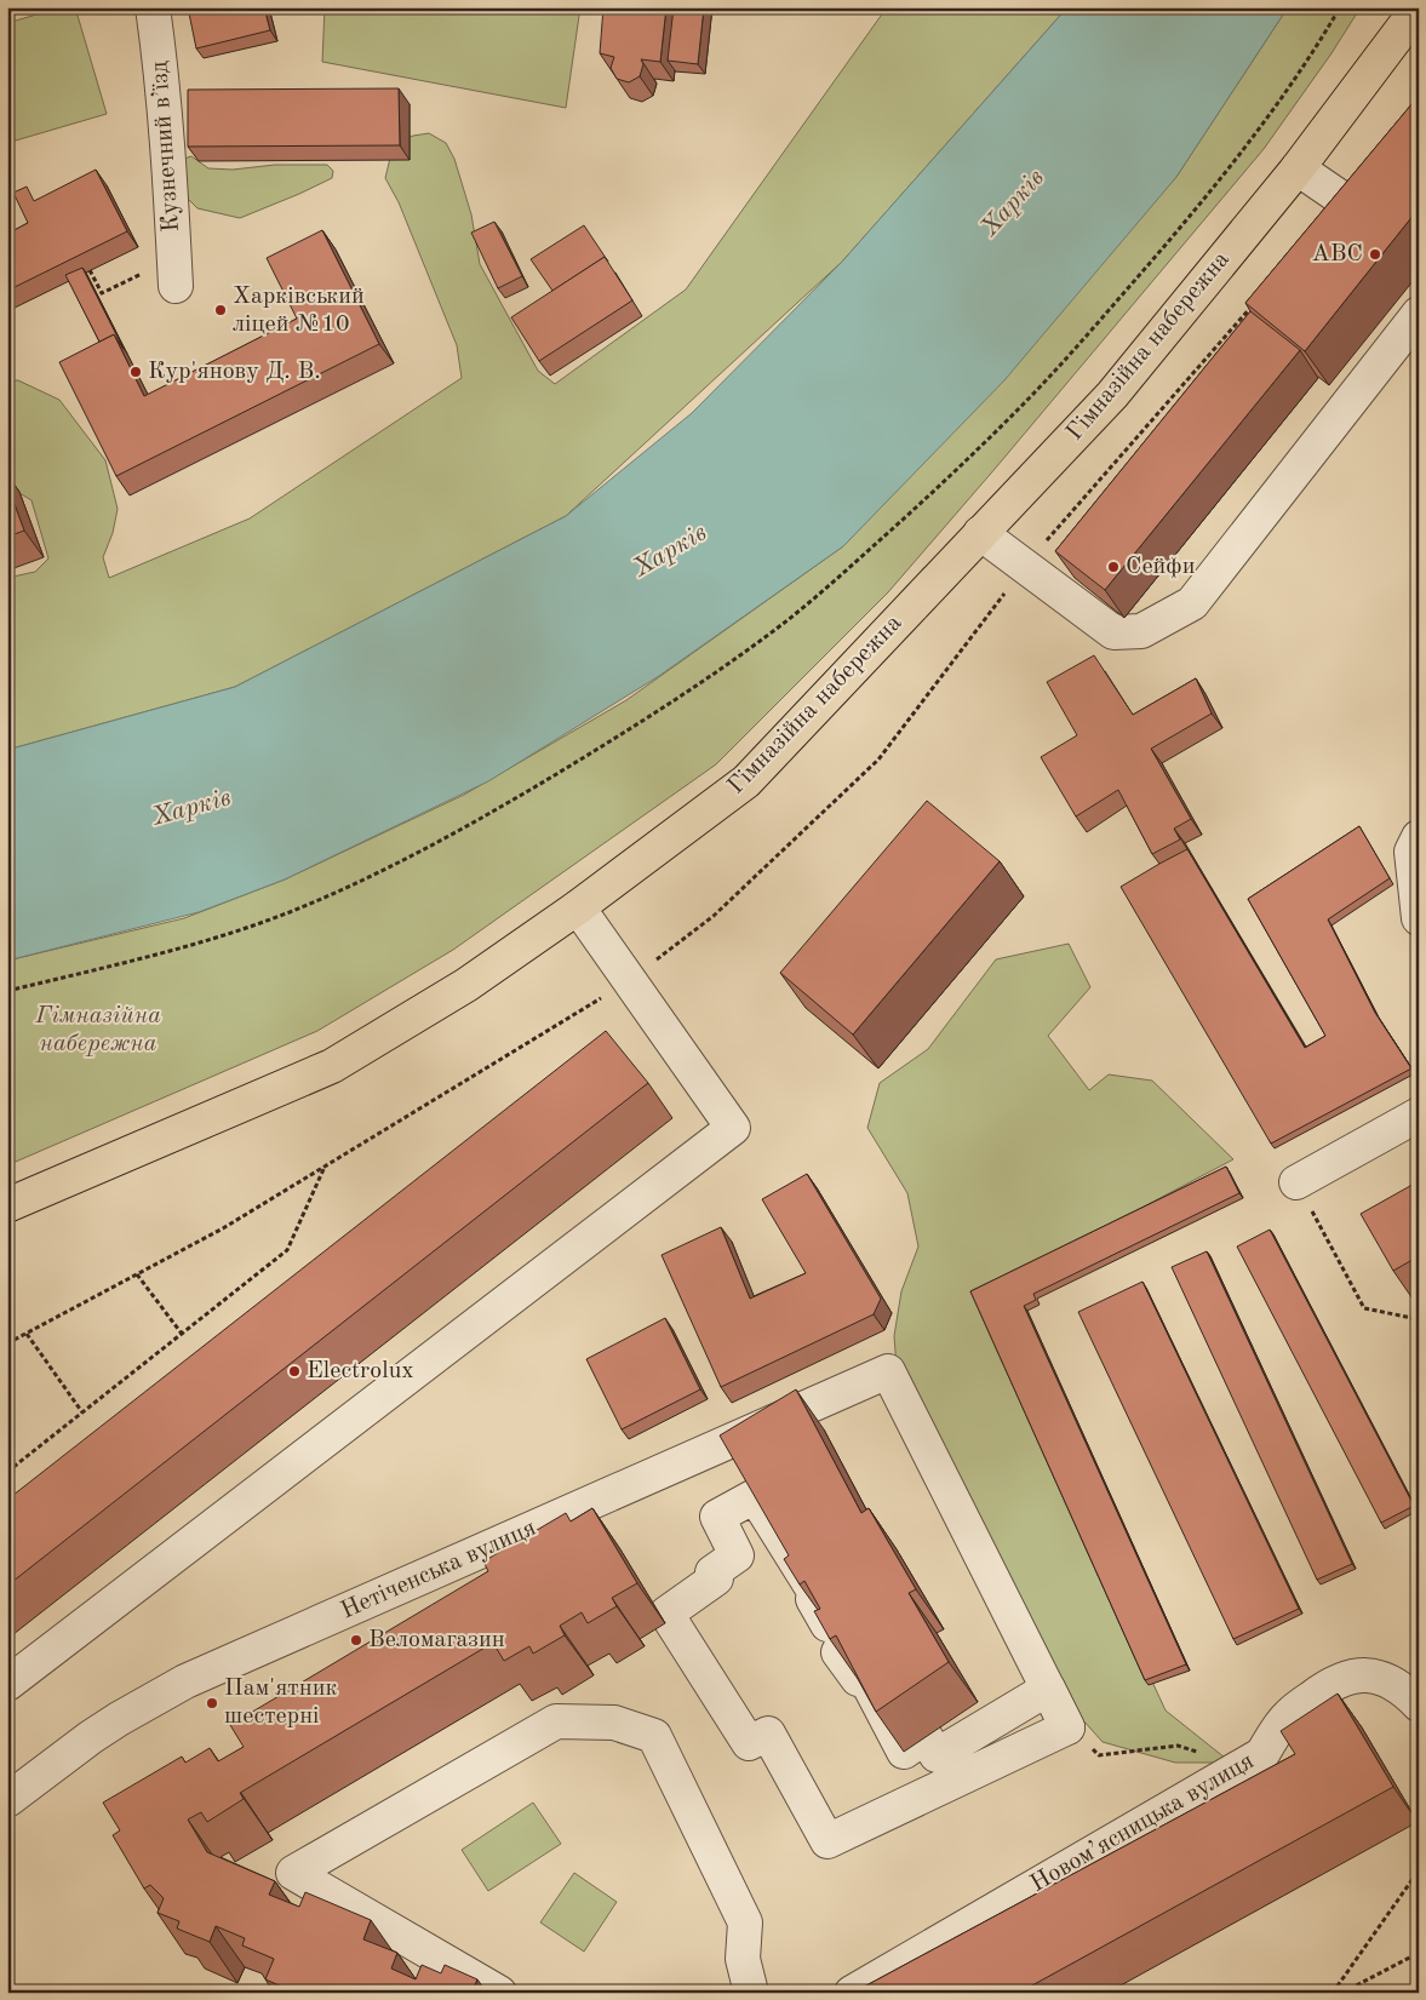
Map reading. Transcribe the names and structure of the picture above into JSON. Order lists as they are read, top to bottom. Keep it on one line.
{"streets":{"main road":["Гімназійна набережна"],"street":["Кузнечний в’їзд","Нетіченська вулиця","Новом’ясницька вулиця"]},"water":["Харків"],"parks":["Гімназійна набережна"],"places":["ABC","Харківський ліцей №10","Кур'янову Д. В.","Сейфи","Electrolux","Веломагазин","Пам'ятник шестерні"]}
